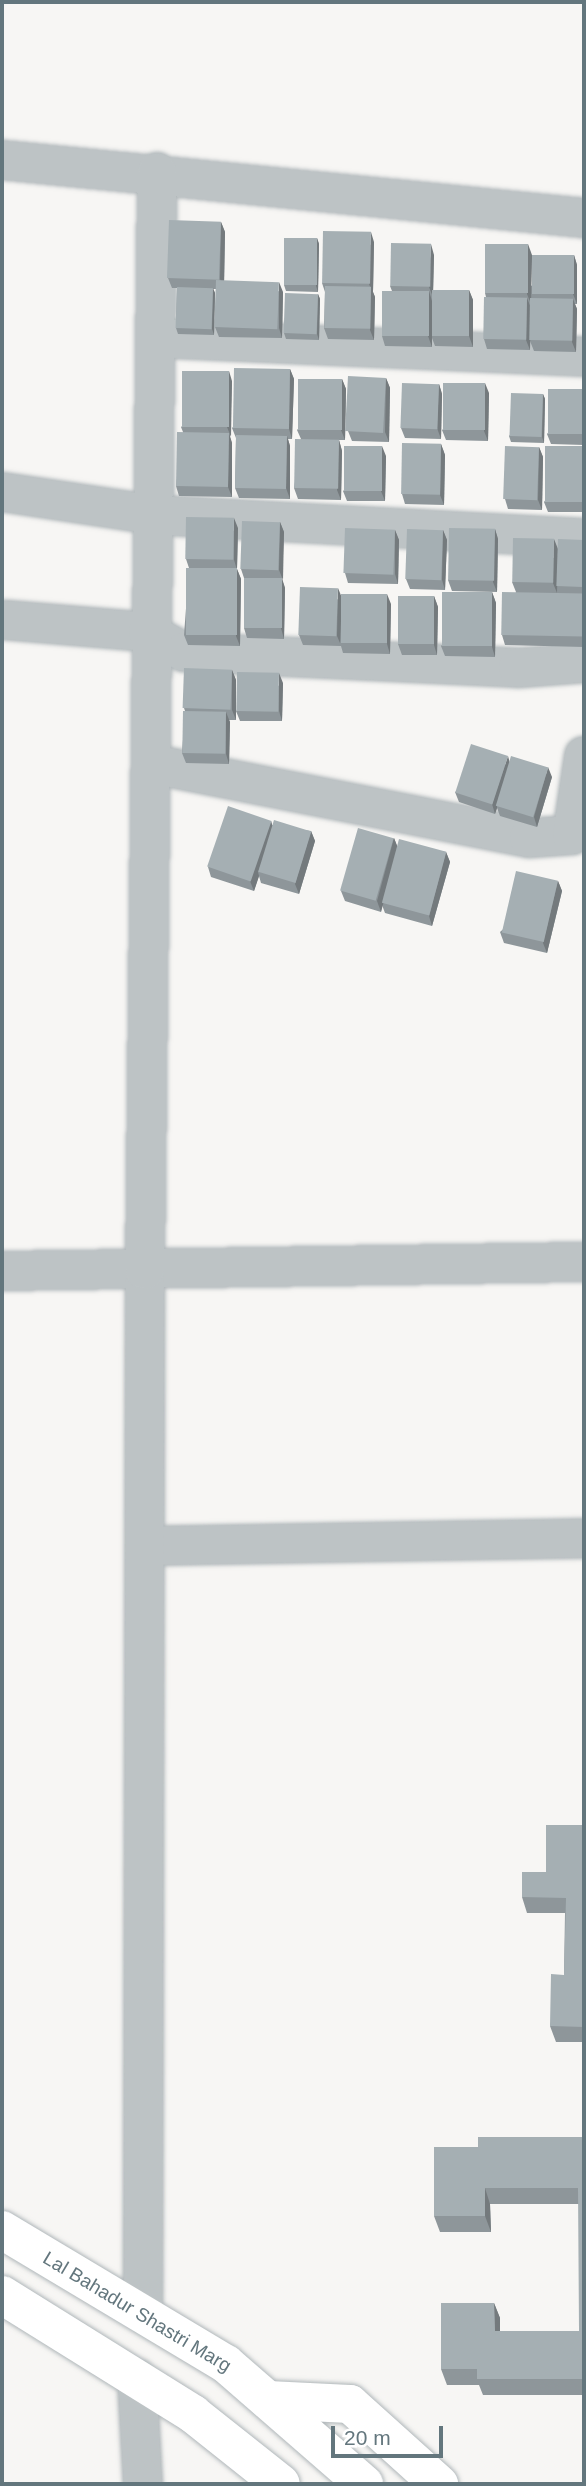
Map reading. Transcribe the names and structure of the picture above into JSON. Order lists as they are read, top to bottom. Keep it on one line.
{"streets":{"main road":["Lal Bahadur Shastri Marg"]},"scale_bar":"20 m"}
